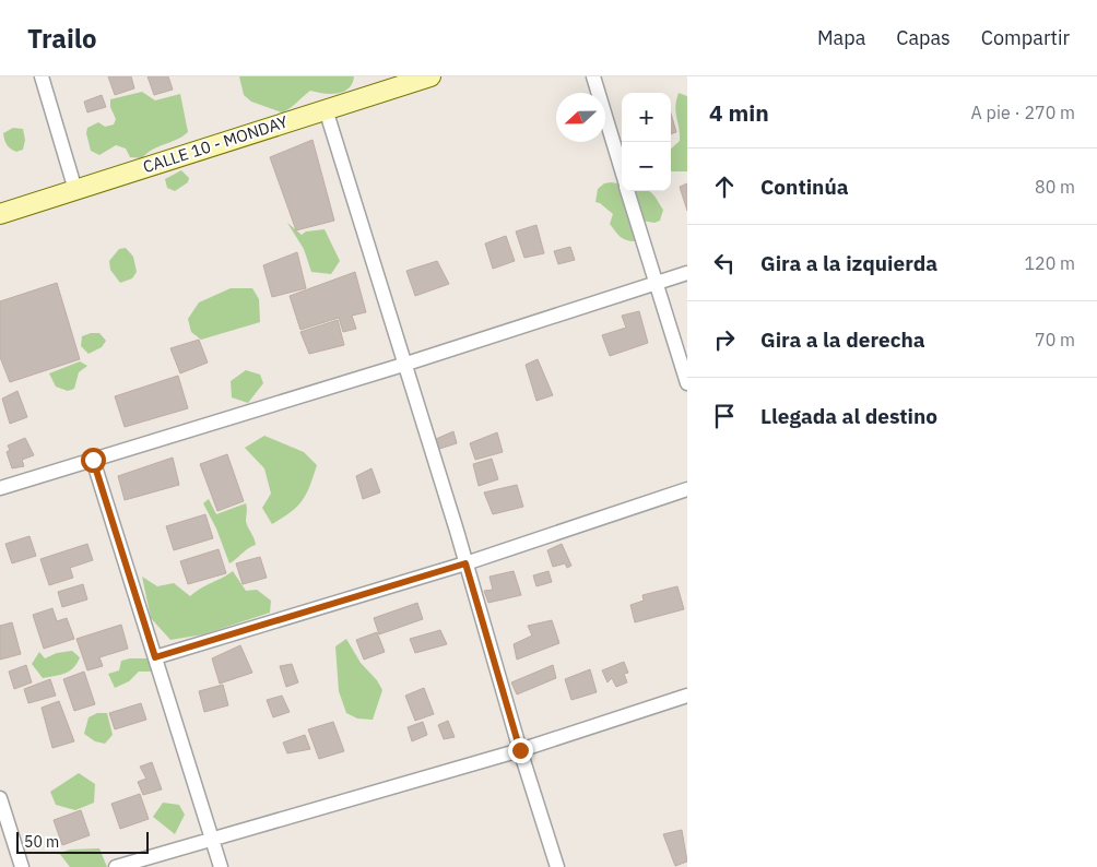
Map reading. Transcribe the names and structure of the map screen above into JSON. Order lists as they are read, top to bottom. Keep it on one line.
{"streets":{"street":["CALLE 10 - MONDAY"]},"scale_bar":"50 m","north":"left","page":{"header":"Trailo","nav":["Mapa","Capas","Compartir"],"heading":["4 min","A pie · 270 m"],"map_buttons":["+","−"],"list":[["Continúa","80 m"],["Gira a la izquierda","120 m"],["Gira a la derecha","70 m"],"Llegada al destino"],"scale":"50 m"}}
